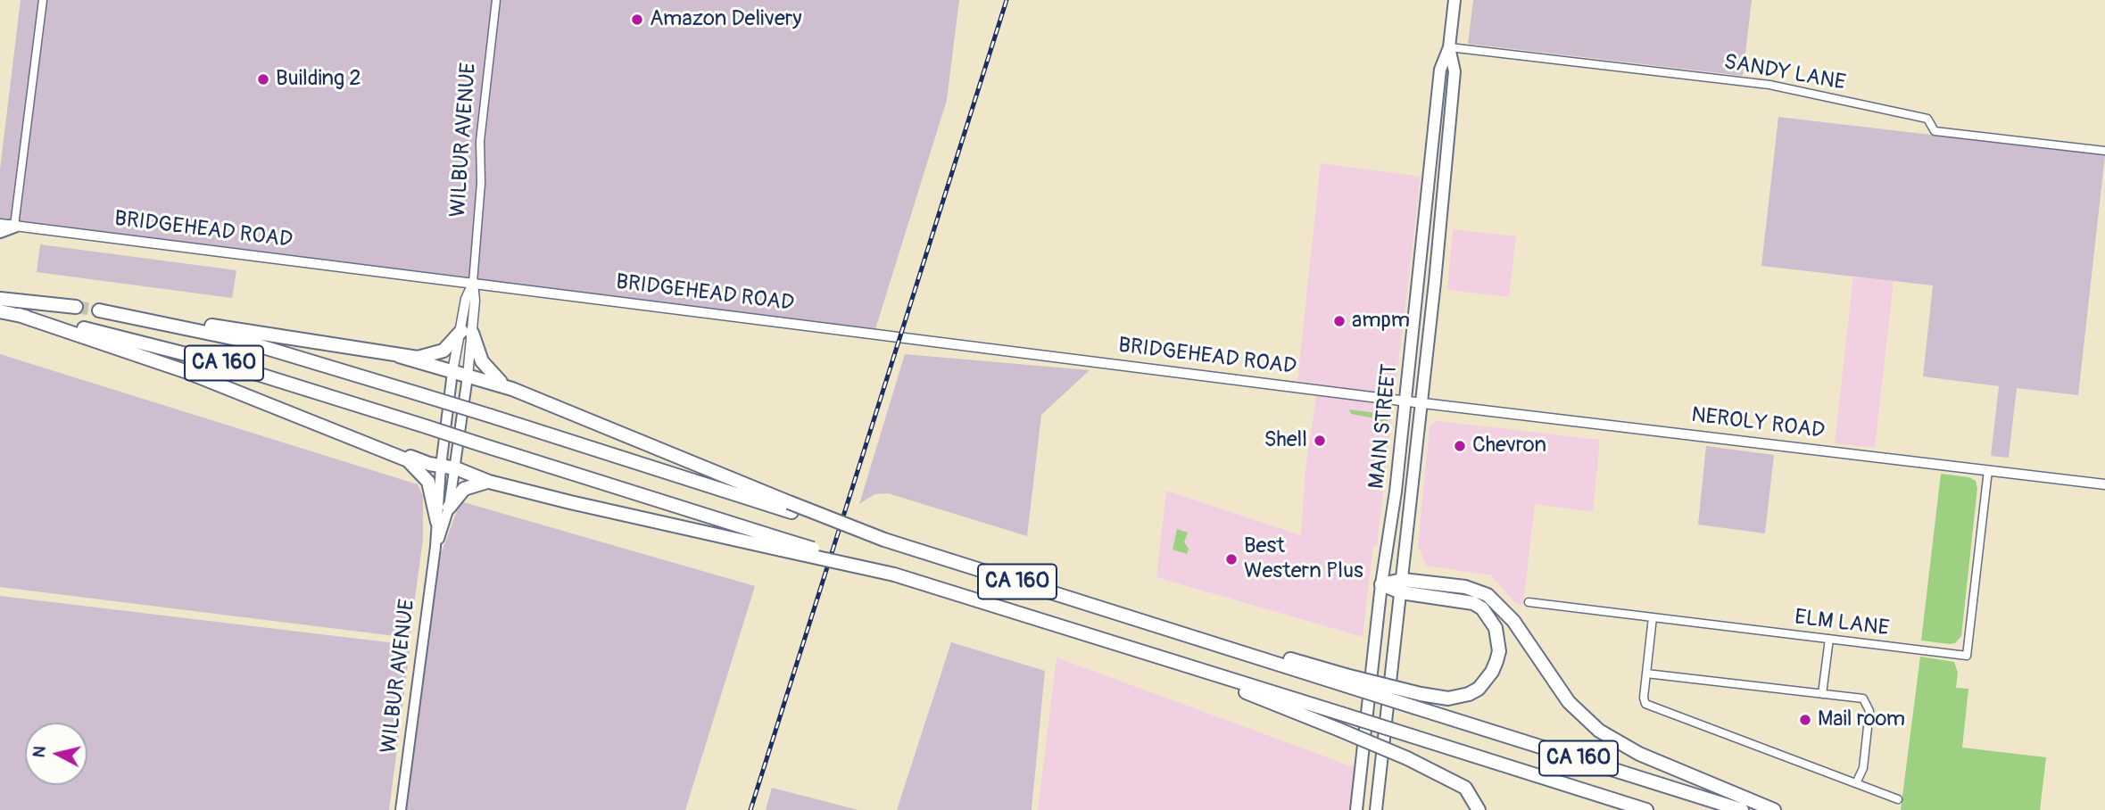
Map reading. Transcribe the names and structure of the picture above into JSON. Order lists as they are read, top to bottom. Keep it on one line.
{"streets":{"highway":["CA 160"],"main road":["WILBUR AVENUE","MAIN STREET"],"street":["SANDY LANE","BRIDGEHEAD ROAD","NEROLY ROAD","ELM LANE"]},"crossings":[["SANDY LANE","MAIN STREET"],["WILBUR AVENUE","BRIDGEHEAD ROAD"],["BRIDGEHEAD ROAD","NEROLY ROAD"],["BRIDGEHEAD ROAD","MAIN STREET"],["NEROLY ROAD","MAIN STREET"],["NEROLY ROAD","ELM LANE"]],"places":["Amazon Delivery","Building 2","ampm","Shell","Chevron","Best Western Plus","Mail room"],"north":"left"}
